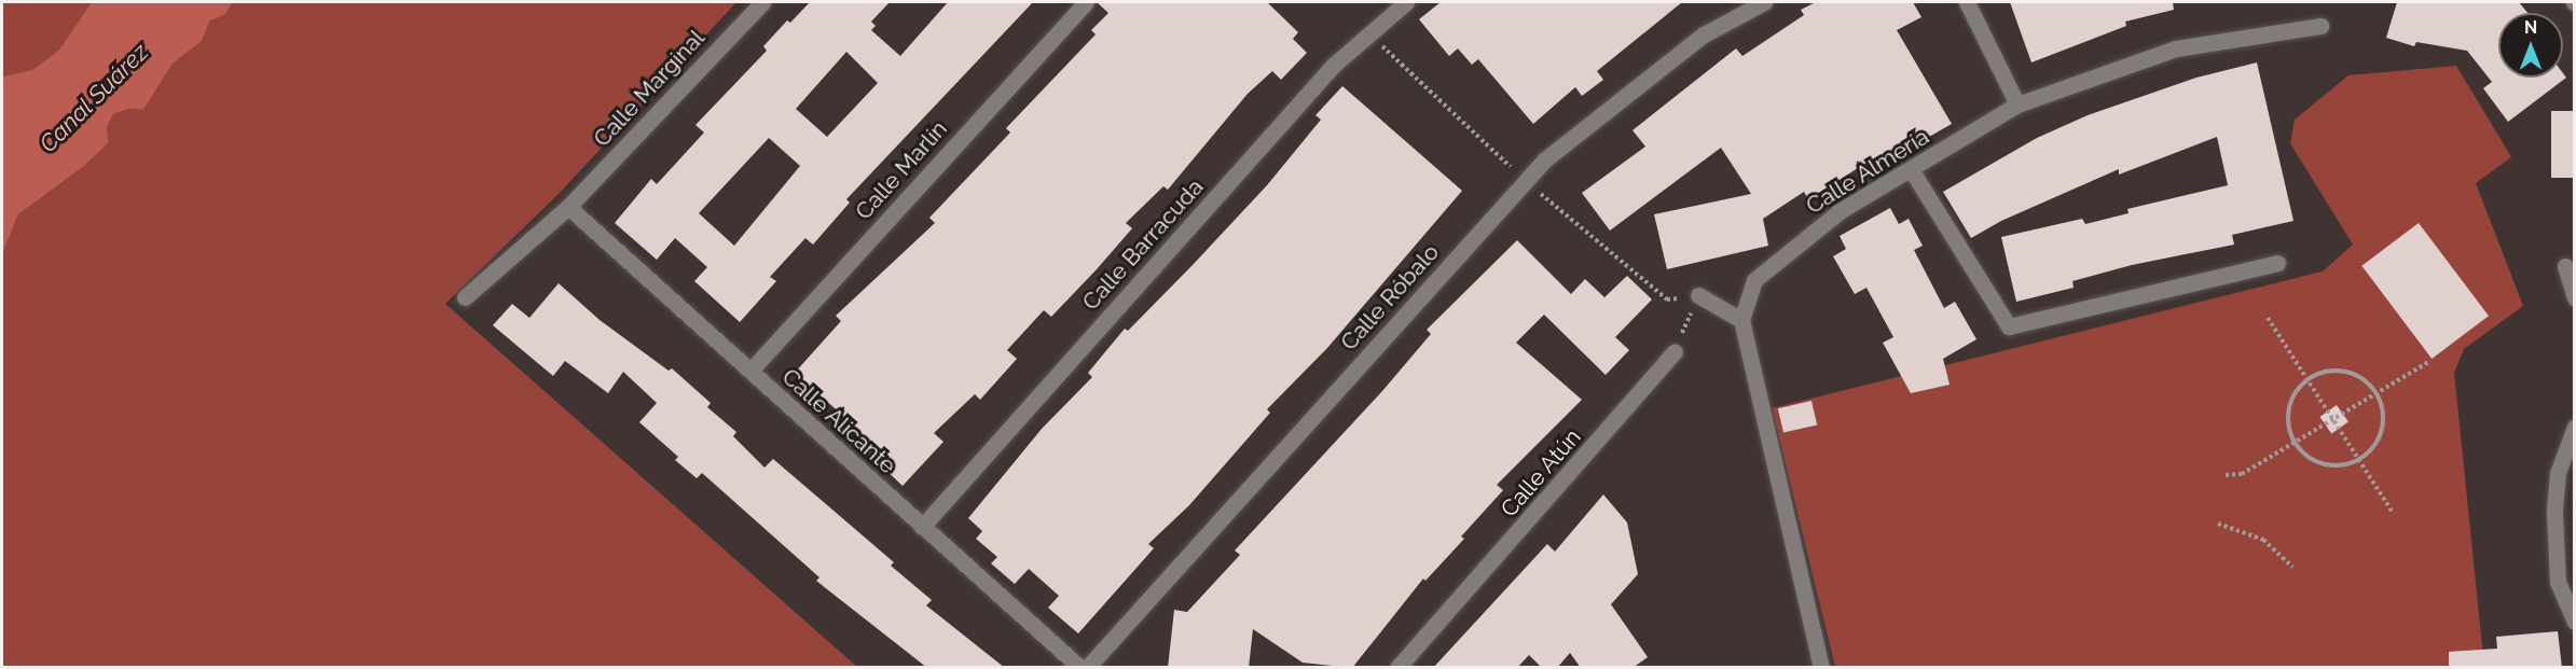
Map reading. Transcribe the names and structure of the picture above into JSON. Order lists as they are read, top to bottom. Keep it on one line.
{"streets":{"street":["Calle Marginal","Calle Marlín","Calle Almería","Calle Barracuda","Calle Róbalo","Calle Alicante","Calle Atún"]},"crossings":[["Calle Marginal","Calle Alicante"],["Calle Marlín","Calle Alicante"],["Calle Barracuda","Calle Alicante"]],"water":["Canal Suárez"],"north":"top"}
